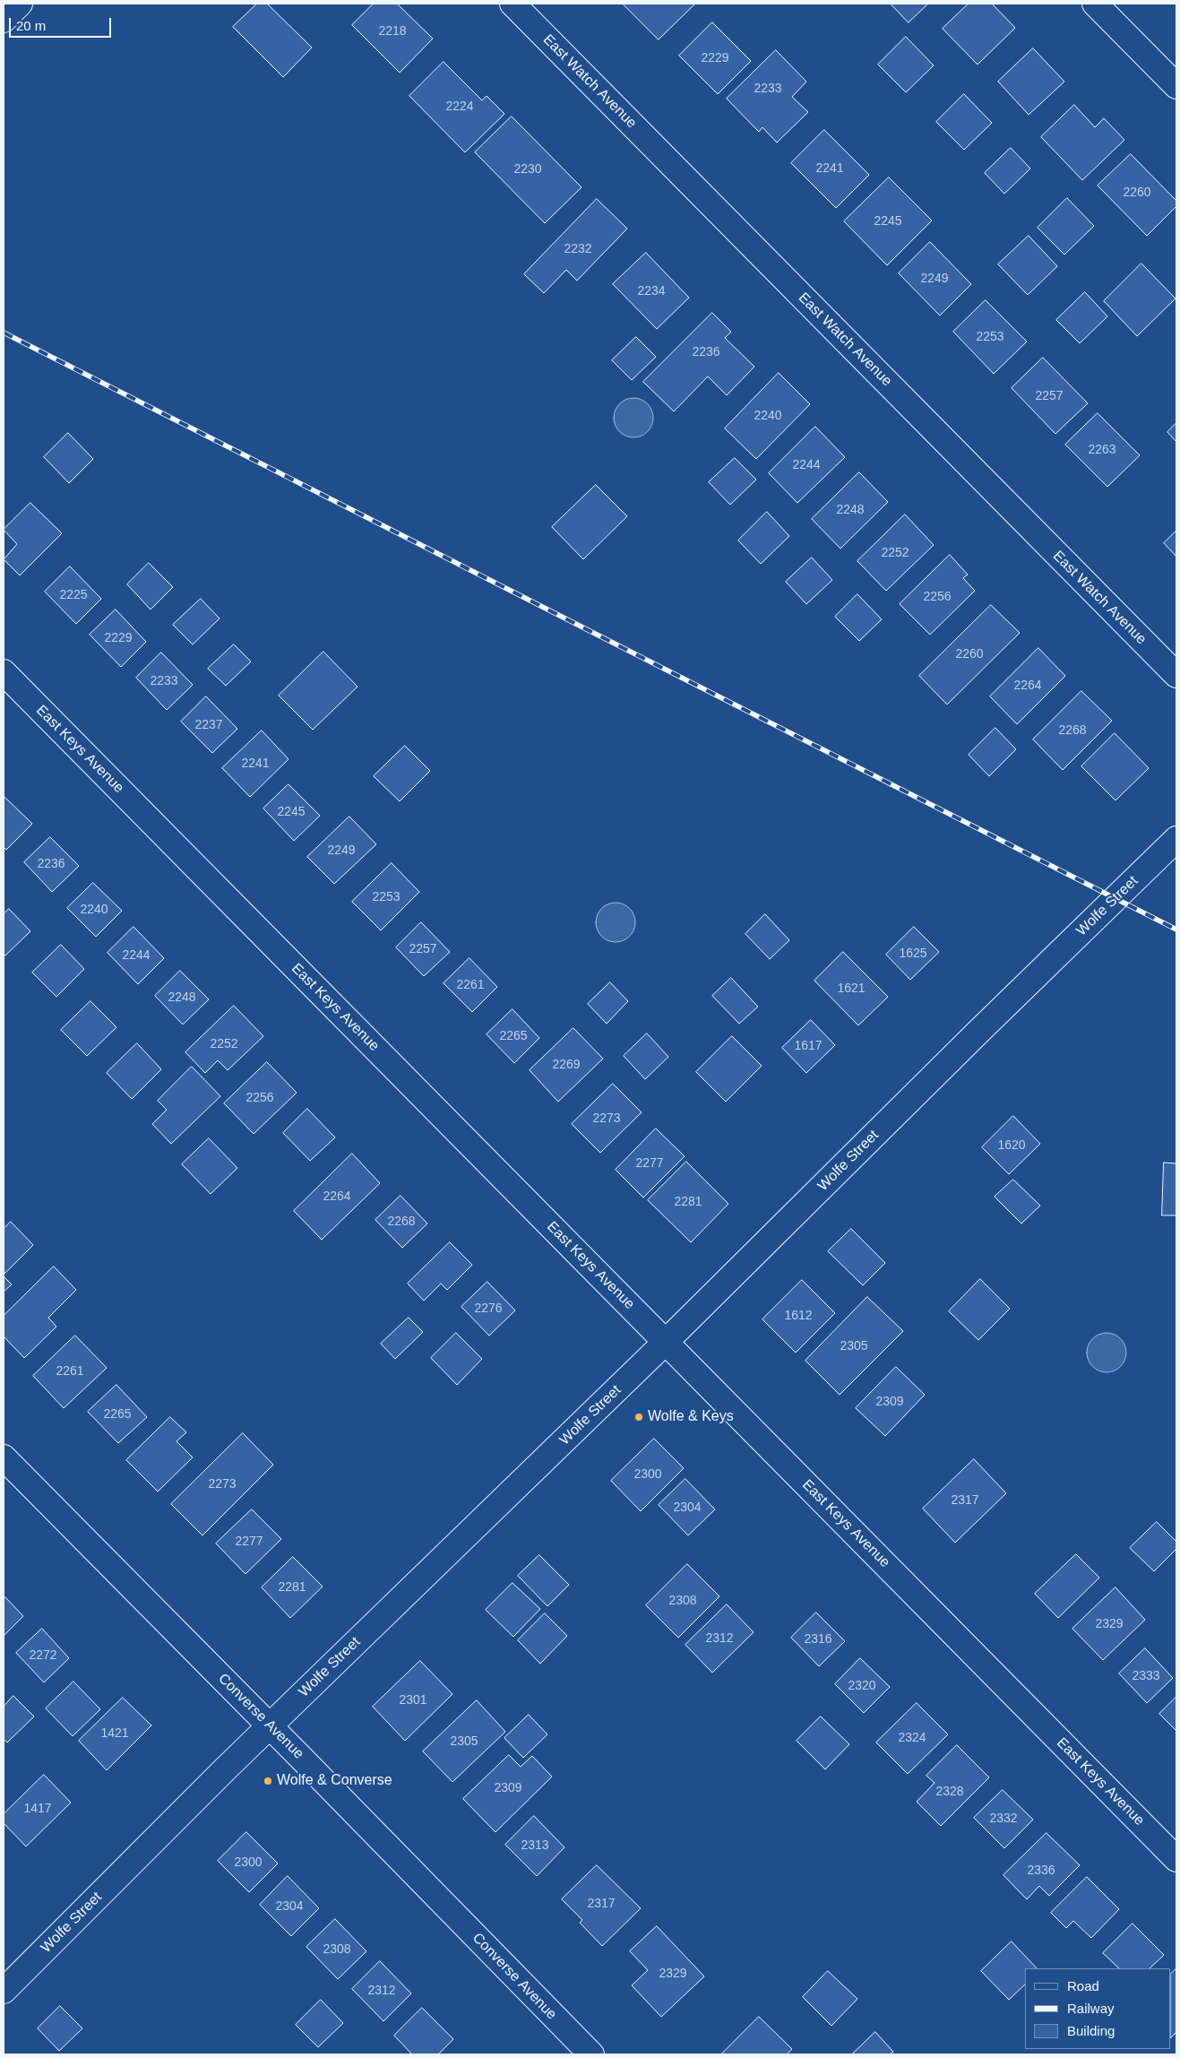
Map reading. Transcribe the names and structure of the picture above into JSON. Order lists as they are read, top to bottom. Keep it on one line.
{"streets":{"street":["East Watch Avenue","East Keys Avenue","Wolfe Street","Converse Avenue"]},"crossings":[["East Keys Avenue","Wolfe Street"],["Wolfe Street","Converse Avenue"]],"places":["Wolfe & Keys","Wolfe & Converse"],"house_numbers":["2218","2229","2233","2224","2241","2230","2260","2245","2232","2249","2234","2253","2236","2257","2240","2263","2244","2248","2252","2225","2256","2229","2260","2233","2264","2237","2268","2241","2245","2249","2236","2253","2240","2257","1625","2244","2261","1621","2248","2265","2252","1617","2269","2256","2273","1620","2277","2264","2281","2268","2276","1612","2305","2261","2309","2265","2300","2273","2317","2304","2277","2281","2308","2329","2312","2316","2272","2333","2320","2301","1421","2324","2305","2309","2328","1417","2332","2313","2300","2336","2317","2304","2308","2329","2312"],"legend":["Road","Railway","Building"],"scale_bar":"20 m"}
